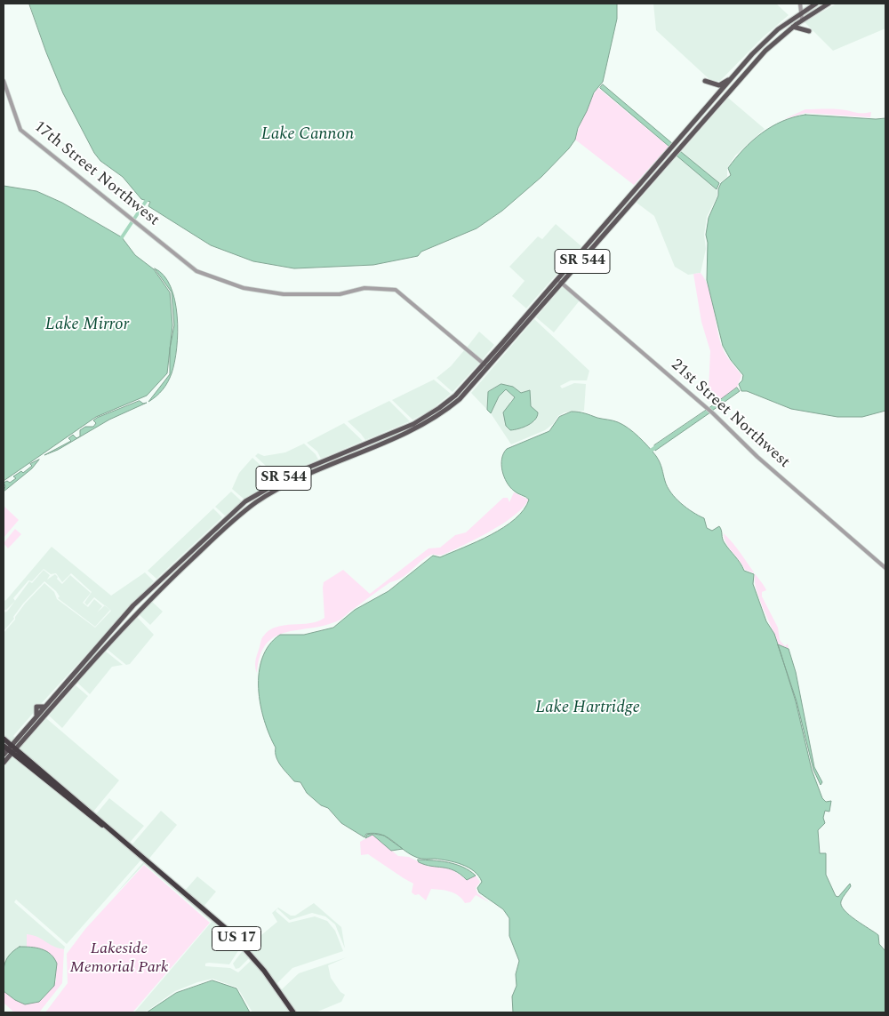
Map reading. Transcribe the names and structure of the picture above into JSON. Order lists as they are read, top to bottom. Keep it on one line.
{"streets":{"highway":["US 17"],"main road":["SR 544"],"street":["17th Street Northwest","21st Street Northwest"]},"crossings":[["17th Street Northwest","SR 544"],["SR 544","21st Street Northwest"],["SR 544","US 17"]],"water":["Lake Cannon","Lake Mirror","Lake Hartridge"],"parks":["Lakeside Memorial Park"]}
